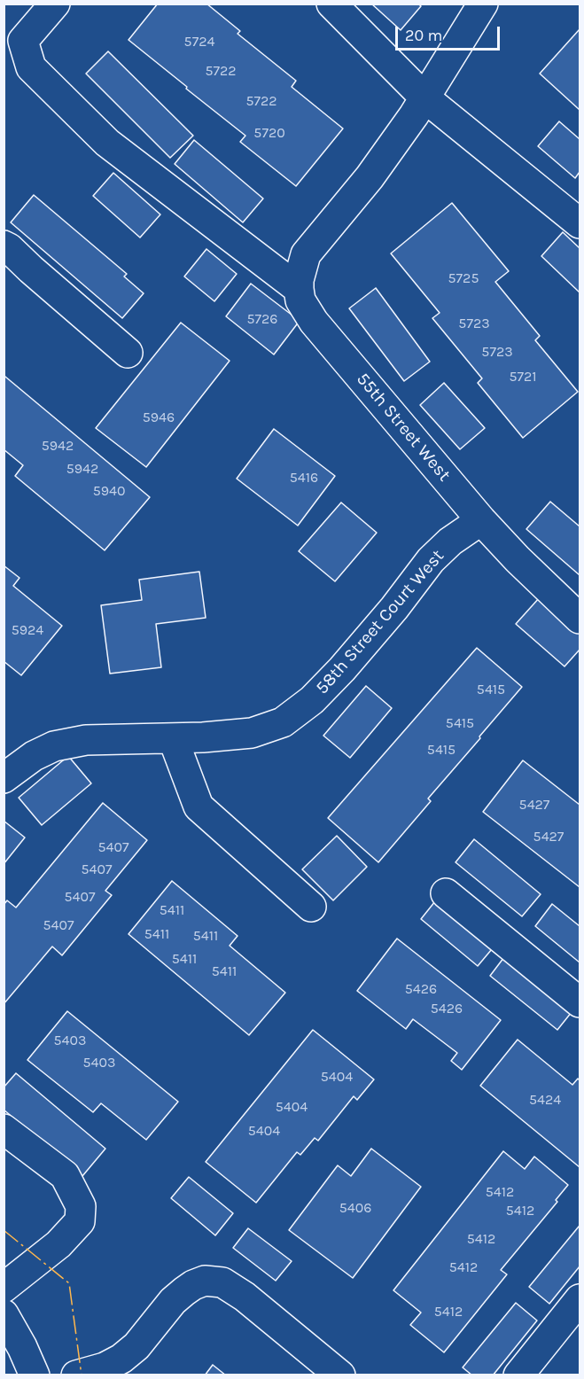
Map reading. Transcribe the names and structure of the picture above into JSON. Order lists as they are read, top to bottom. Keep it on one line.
{"streets":{"street":["55th Street West","58th Street Court West"]},"crossings":[["55th Street West","58th Street Court West"]],"house_numbers":["5724","5722","5722","5720","5725","5726","5723","5723","5721","5946","5942","5942","5416","5940","5924","5415","5415","5415","5427","5427","5407","5407","5407","5411","5407","5411","5411","5411","5411","5426","5426","5403","5403","5404","5424","5404","5404","5412","5406","5412","5412","5412","5412"],"scale_bar":"20 m"}
